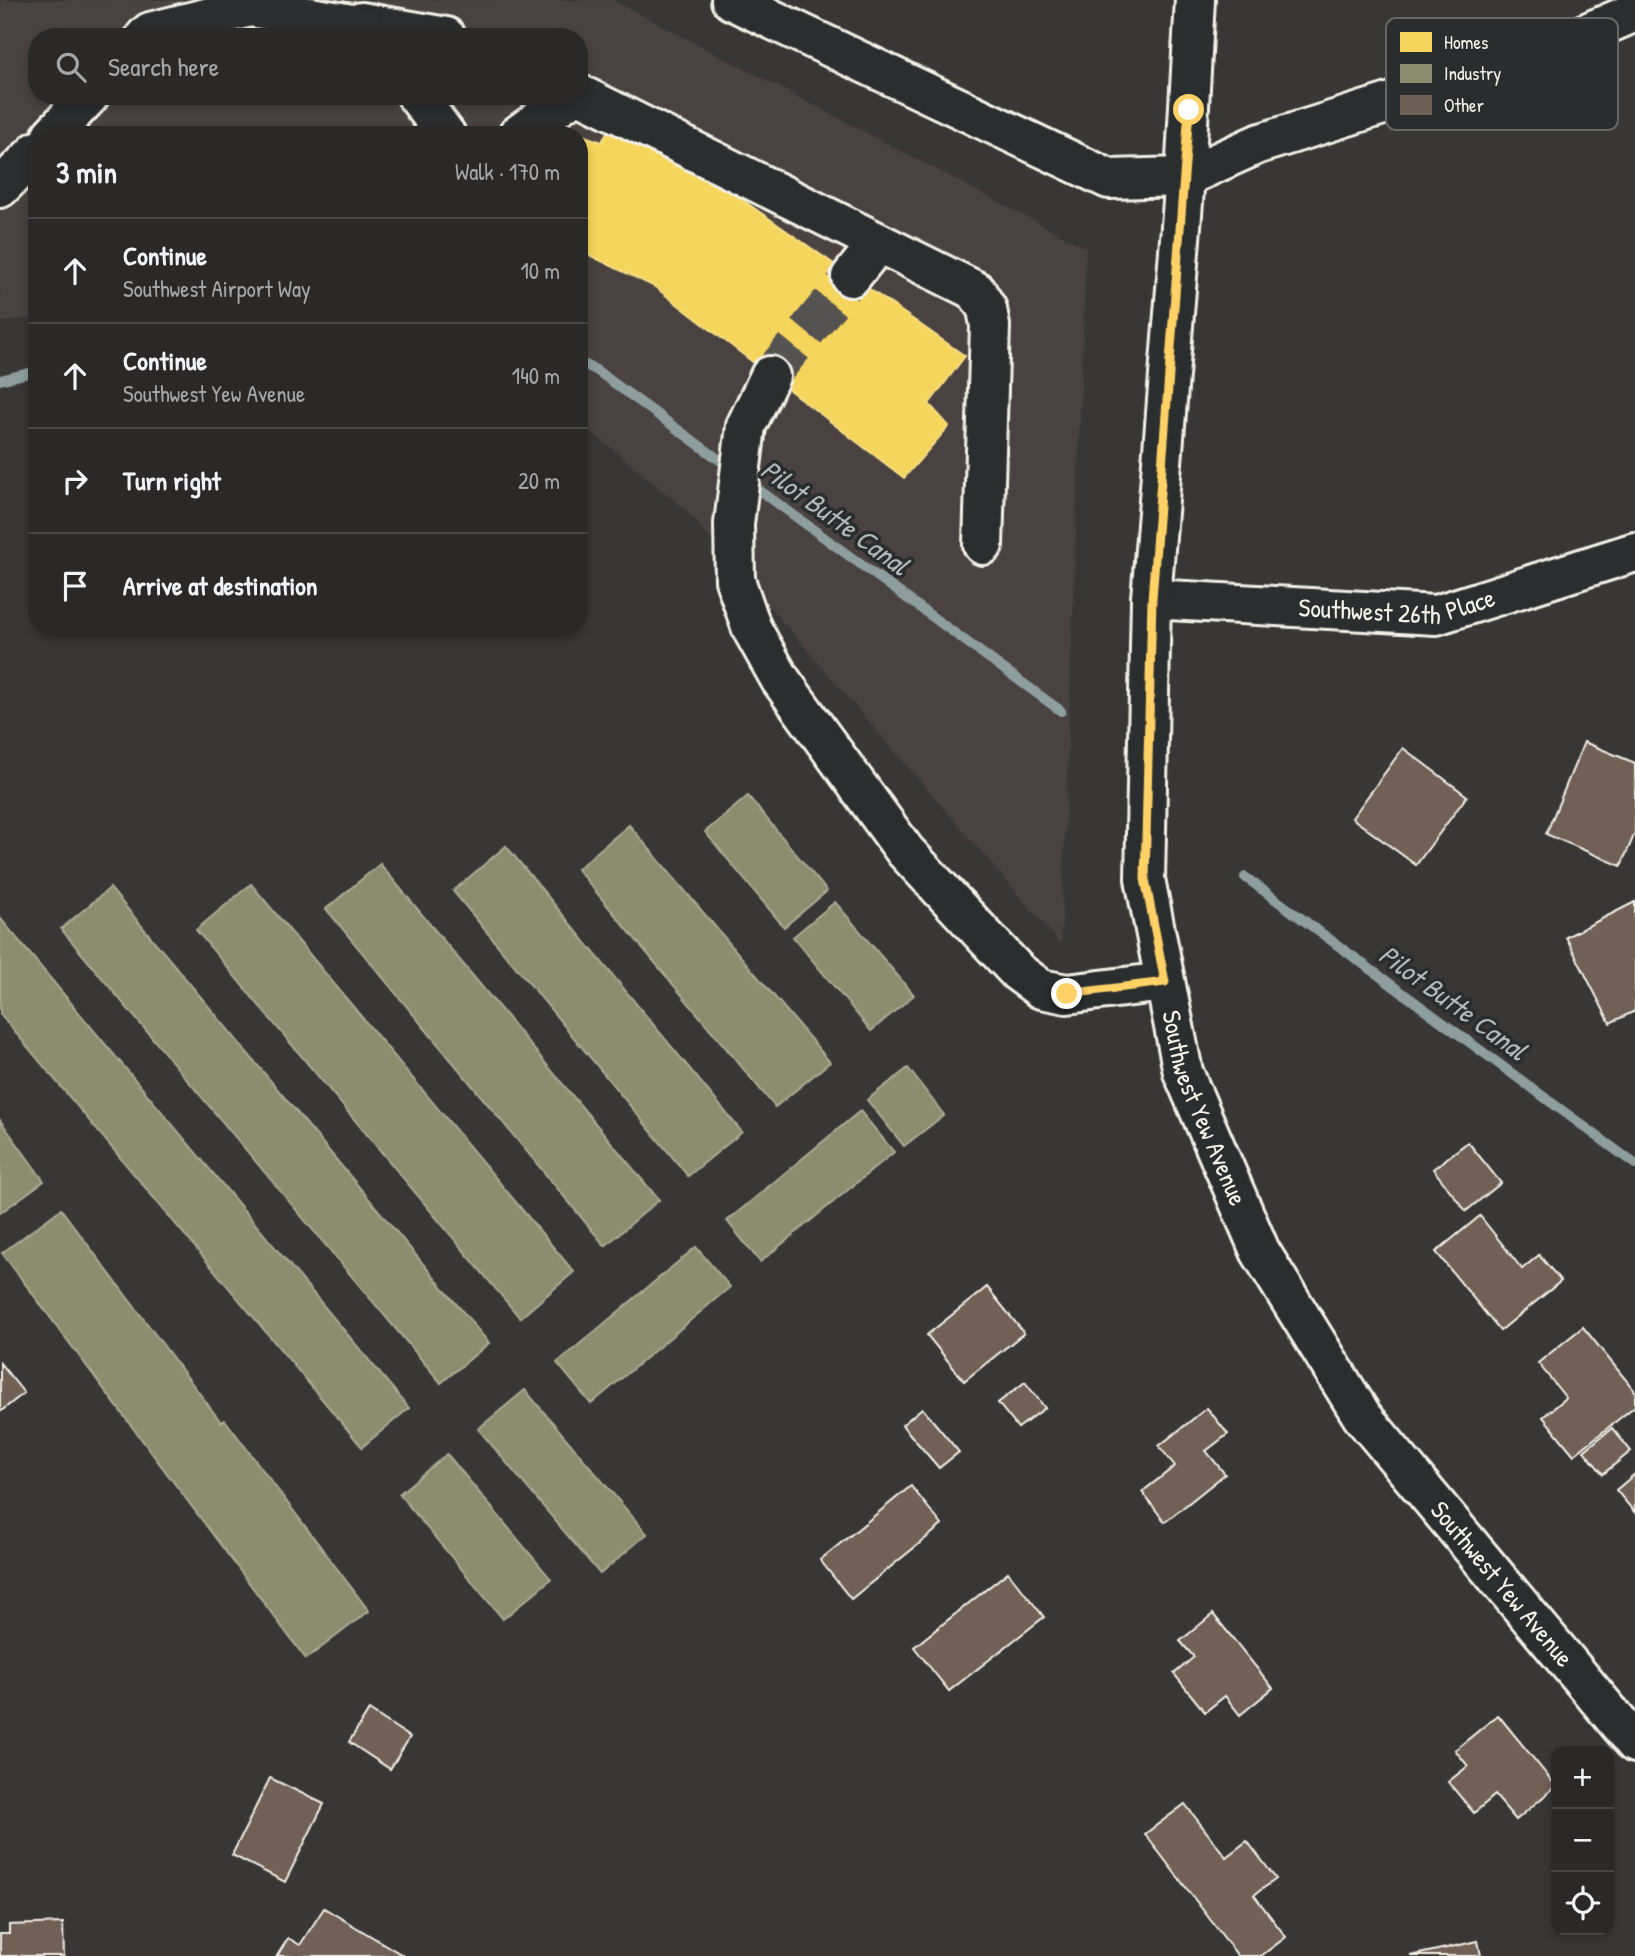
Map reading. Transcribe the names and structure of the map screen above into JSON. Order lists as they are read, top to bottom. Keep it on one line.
{"streets":{"main road":["Southwest 26th Place","Southwest Yew Avenue"]},"crossings":[["Southwest 26th Place","Southwest Yew Avenue"]],"water":["Pilot Butte Canal"],"legend":["Homes","Industry","Other"],"page":{"search":"Search here","heading":["3 min","Walk · 170 m"],"list":[["Continue","Southwest Airport Way","10 m"],["Continue","Southwest Yew Avenue","140 m"],["Turn right","20 m"],"Arrive at destination"],"map_buttons":["+","−"]}}
